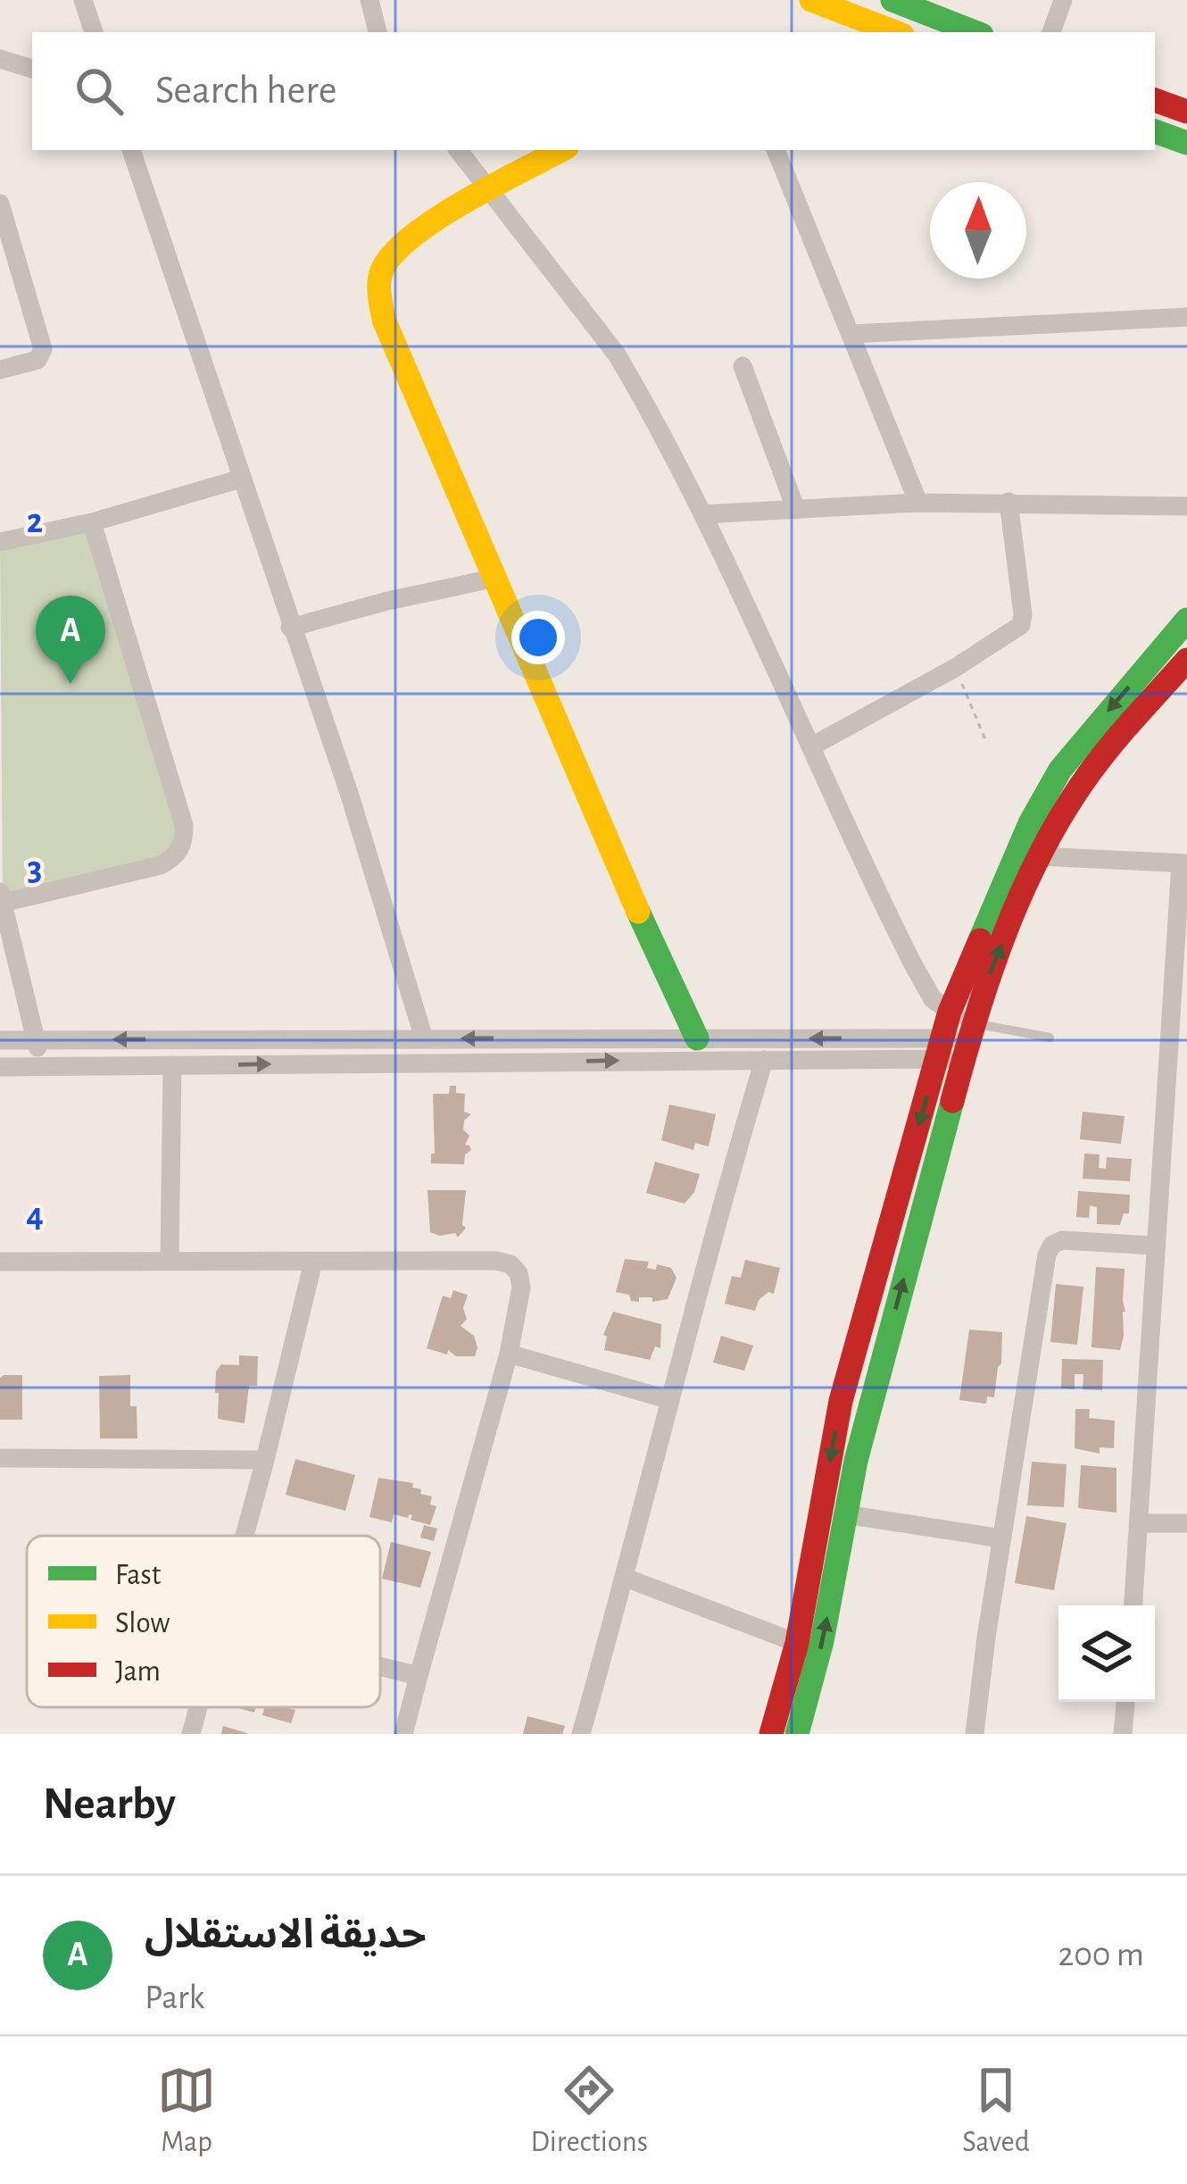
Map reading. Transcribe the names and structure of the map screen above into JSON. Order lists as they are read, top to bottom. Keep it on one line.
{"legend":["Fast","Slow","Jam"],"north":"top","page":{"search":"Search here","pins":"A","heading":"Nearby","list":[{"mark":"A","name":"حديقة الاستقلال","note":"Park","value":"200 m"}],"nav":["Map","Directions","Saved"]},"grid":{"rows":["2","3","4"]}}
